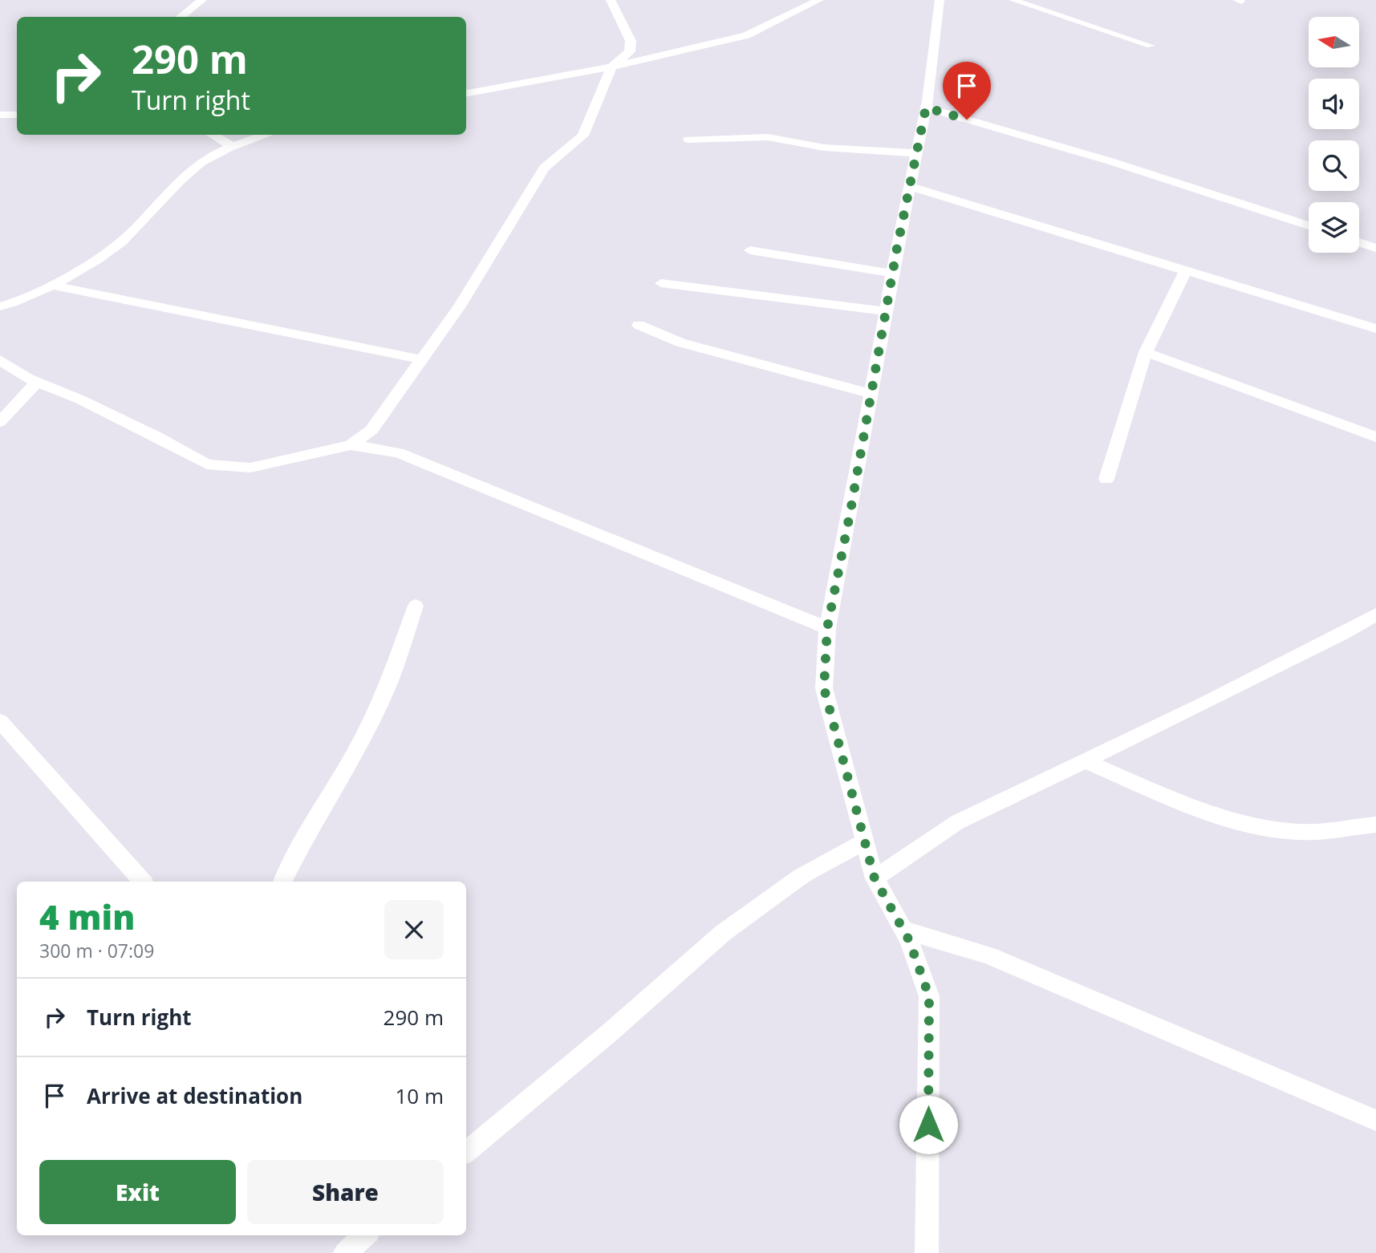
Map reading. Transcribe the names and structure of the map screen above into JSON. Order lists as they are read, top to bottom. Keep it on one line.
{"north":"left","page":{"turn":["290 m","Turn right"],"heading":["4 min","300 m · 07:09"],"list":[{"name":"Turn right","value":"290 m"},{"name":"Arrive at destination","value":"10 m"}],"buttons":["Exit","Share"]}}
